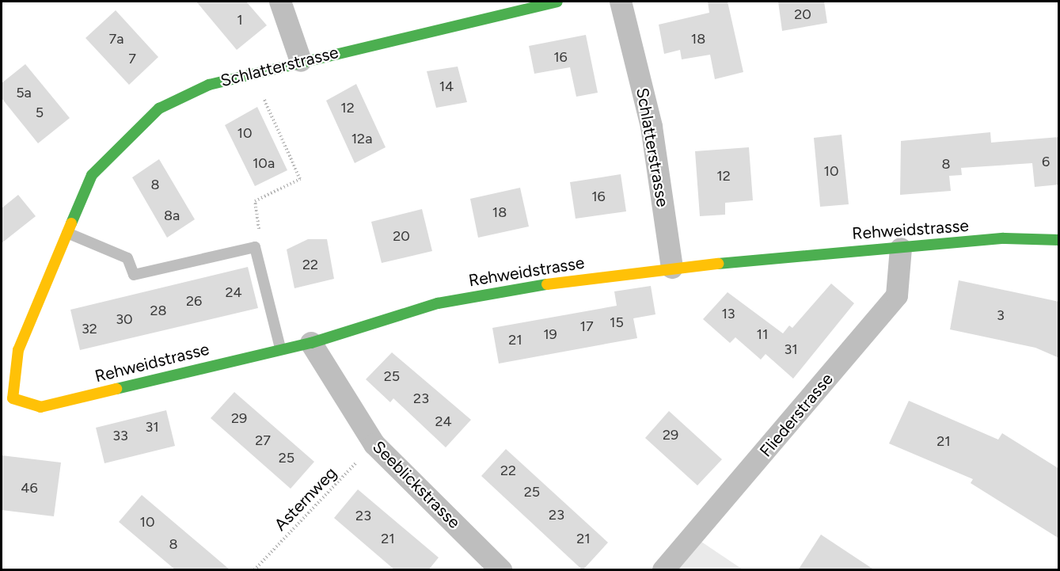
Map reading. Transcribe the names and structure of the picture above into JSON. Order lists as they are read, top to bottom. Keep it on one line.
{"streets":{"street":["Schlatterstrasse","Rehweidstrasse","Fliederstrasse","Seeblickstrasse"],"path":["Asternweg"]},"crossings":[["Schlatterstrasse","Rehweidstrasse"],["Rehweidstrasse","Fliederstrasse"],["Rehweidstrasse","Seeblickstrasse"],["Seeblickstrasse","Asternweg"]],"house_numbers":["20","1","7a","18","16","7","14","5a","12","5","10","12a","6","10a","8","10","12","8","16","18","8a","20","22","24","26","28","13","3","30","15","17","32","19","11","21","31","25","23","29","24","31","29","33","27","21","25","22","46","25","23","23","10","21","21","8"]}
